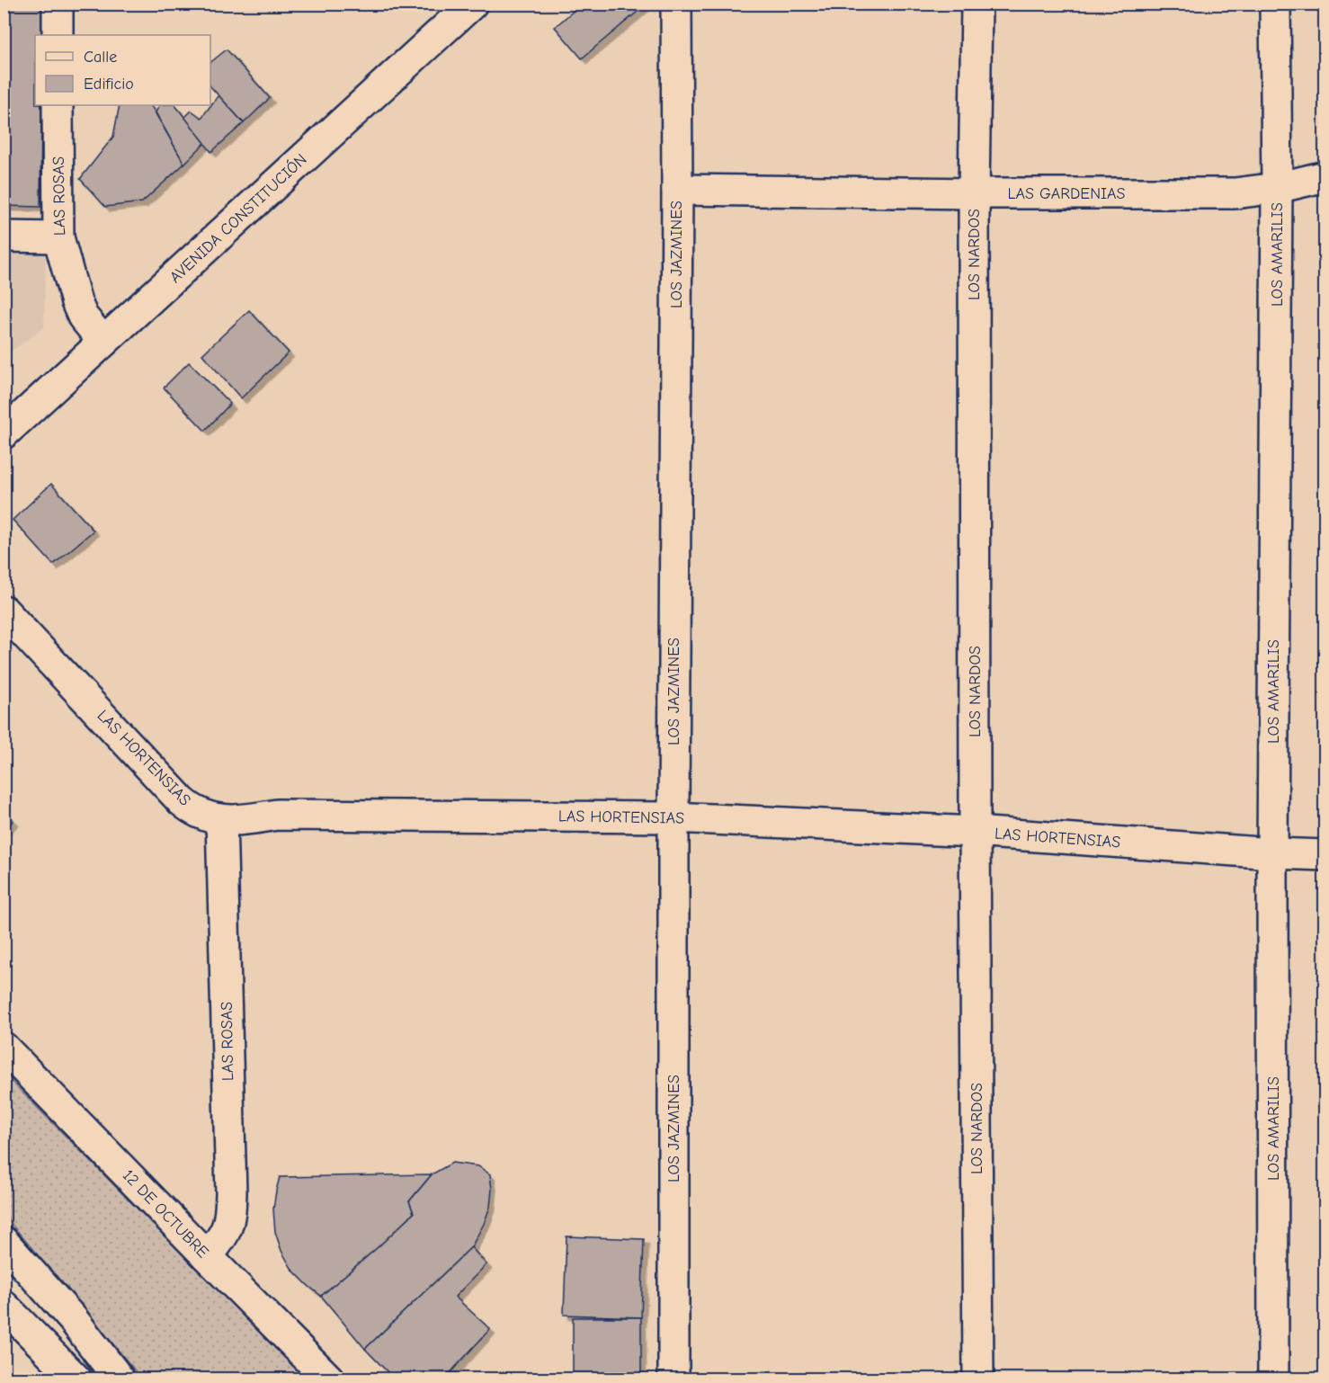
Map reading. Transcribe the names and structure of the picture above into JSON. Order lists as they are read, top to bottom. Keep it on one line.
{"streets":{"main road":["LAS GARDENIAS","LAS ROSAS","AVENIDA CONSTITUCIÓN","LOS JAZMINES","LOS NARDOS","LOS AMARILIS","LAS HORTENSIAS","12 DE OCTUBRE"]},"crossings":[["LAS GARDENIAS","LOS JAZMINES"],["LAS GARDENIAS","LOS NARDOS"],["LAS GARDENIAS","LOS AMARILIS"],["LAS ROSAS","AVENIDA CONSTITUCIÓN"],["LAS ROSAS","LAS HORTENSIAS"],["LAS ROSAS","12 DE OCTUBRE"],["LOS JAZMINES","LAS HORTENSIAS"],["LOS NARDOS","LAS HORTENSIAS"],["LOS AMARILIS","LAS HORTENSIAS"]],"legend":["Calle","Edificio"]}
